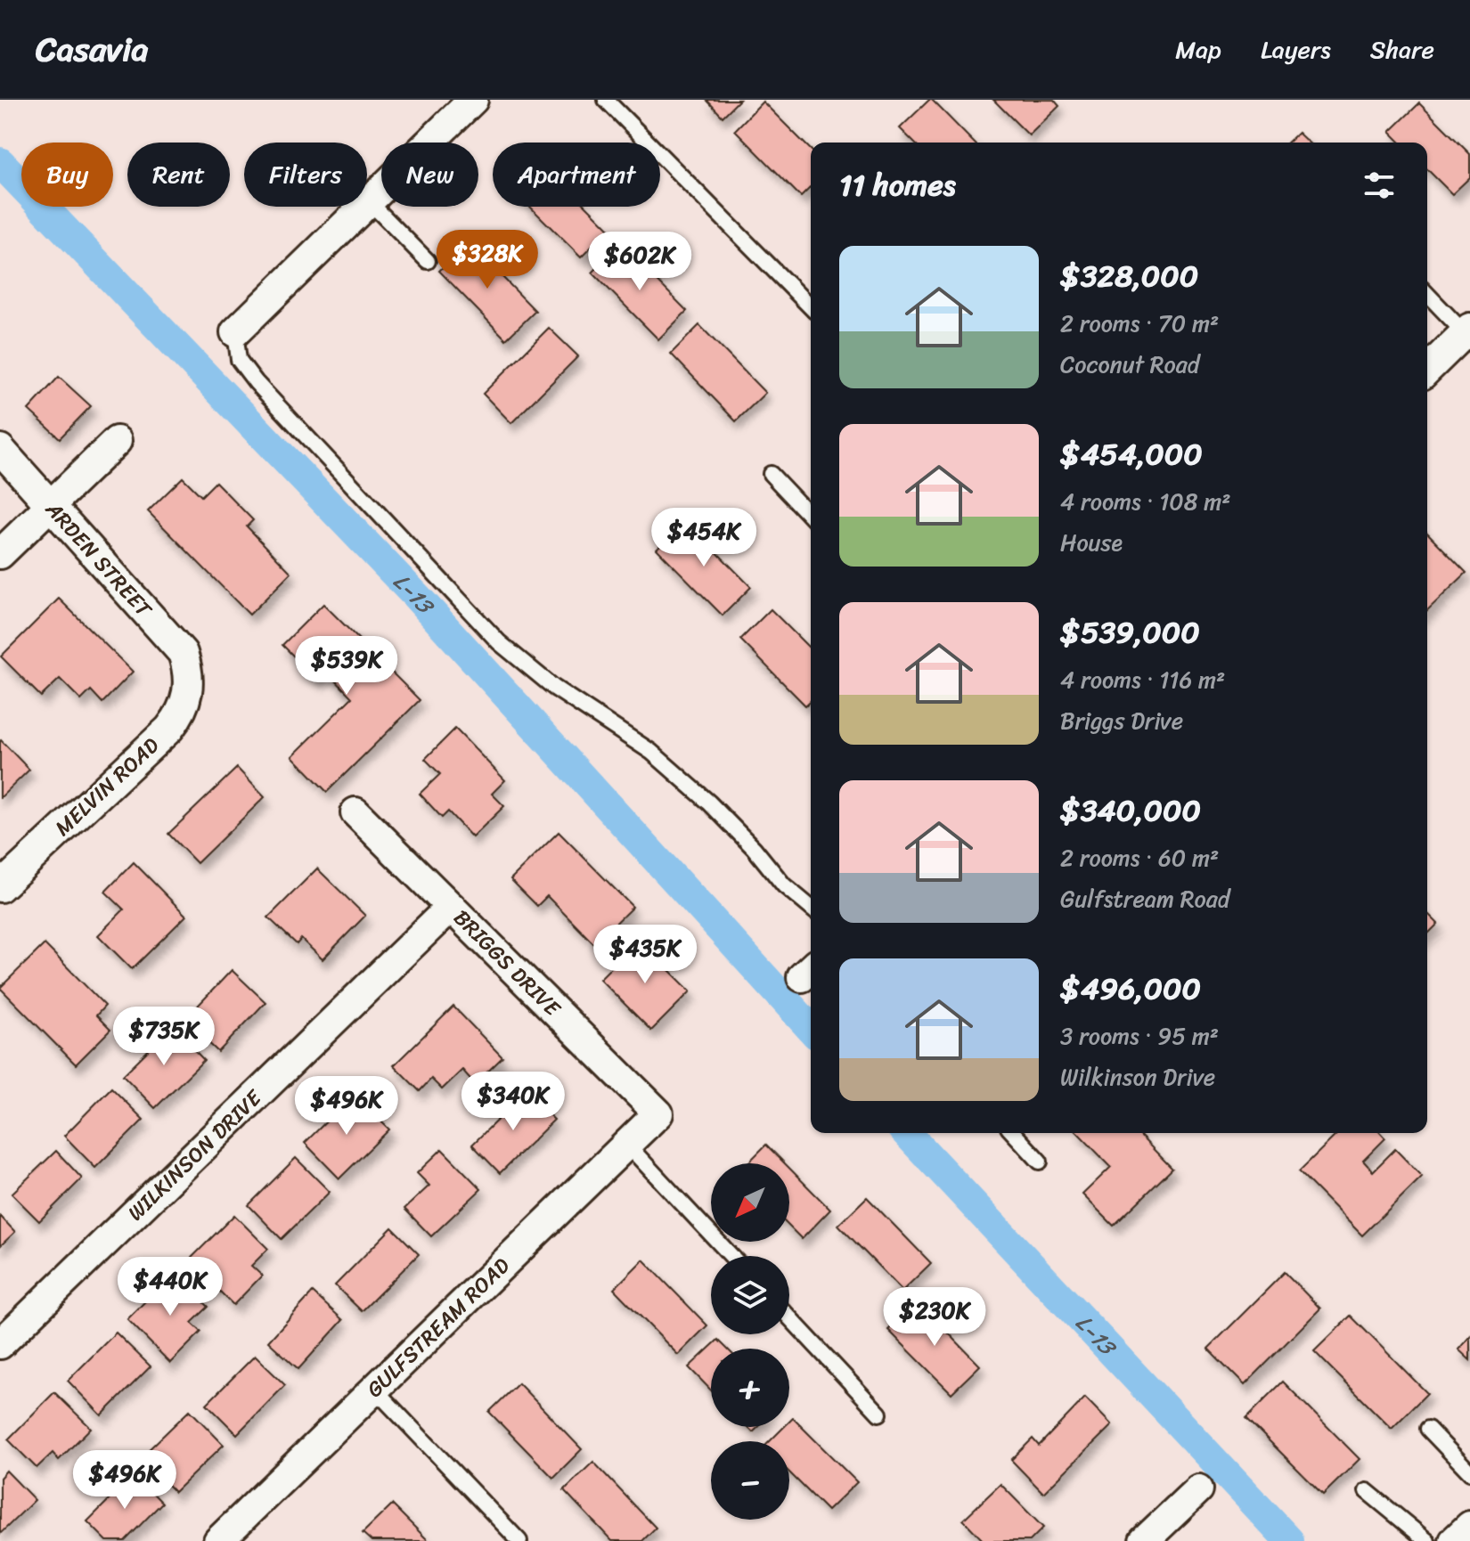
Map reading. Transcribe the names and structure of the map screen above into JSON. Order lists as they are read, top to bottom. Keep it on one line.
{"streets":{"street":["ARDEN STREET","MELVIN ROAD","BRIGGS DRIVE","WILKINSON DRIVE","GULFSTREAM ROAD"]},"crossings":[["ARDEN STREET","MELVIN ROAD"],["BRIGGS DRIVE","WILKINSON DRIVE"],["BRIGGS DRIVE","GULFSTREAM ROAD"]],"water":["L-13"],"north":"bottom left","page":{"header":"Casavia","nav":["Map","Layers","Share"],"chip":["Buy","Rent","Filters","New","Apartment"],"heading":"11 homes","list":[{"name":"$328,000","note":"2 rooms · 70 m² · Coconut Road"},{"name":"$454,000","note":"4 rooms · 108 m² · House"},{"name":"$539,000","note":"4 rooms · 116 m² · Briggs Drive"},{"name":"$340,000","note":"2 rooms · 60 m² · Gulfstream Road"},{"name":"$496,000","note":"3 rooms · 95 m² · Wilkinson Drive"}],"price":["$328K","$602K","$454K","$539K","$435K","$735K","$340K","$496K","$440K","$230K","$496K"],"map_buttons":["+","−"]}}
